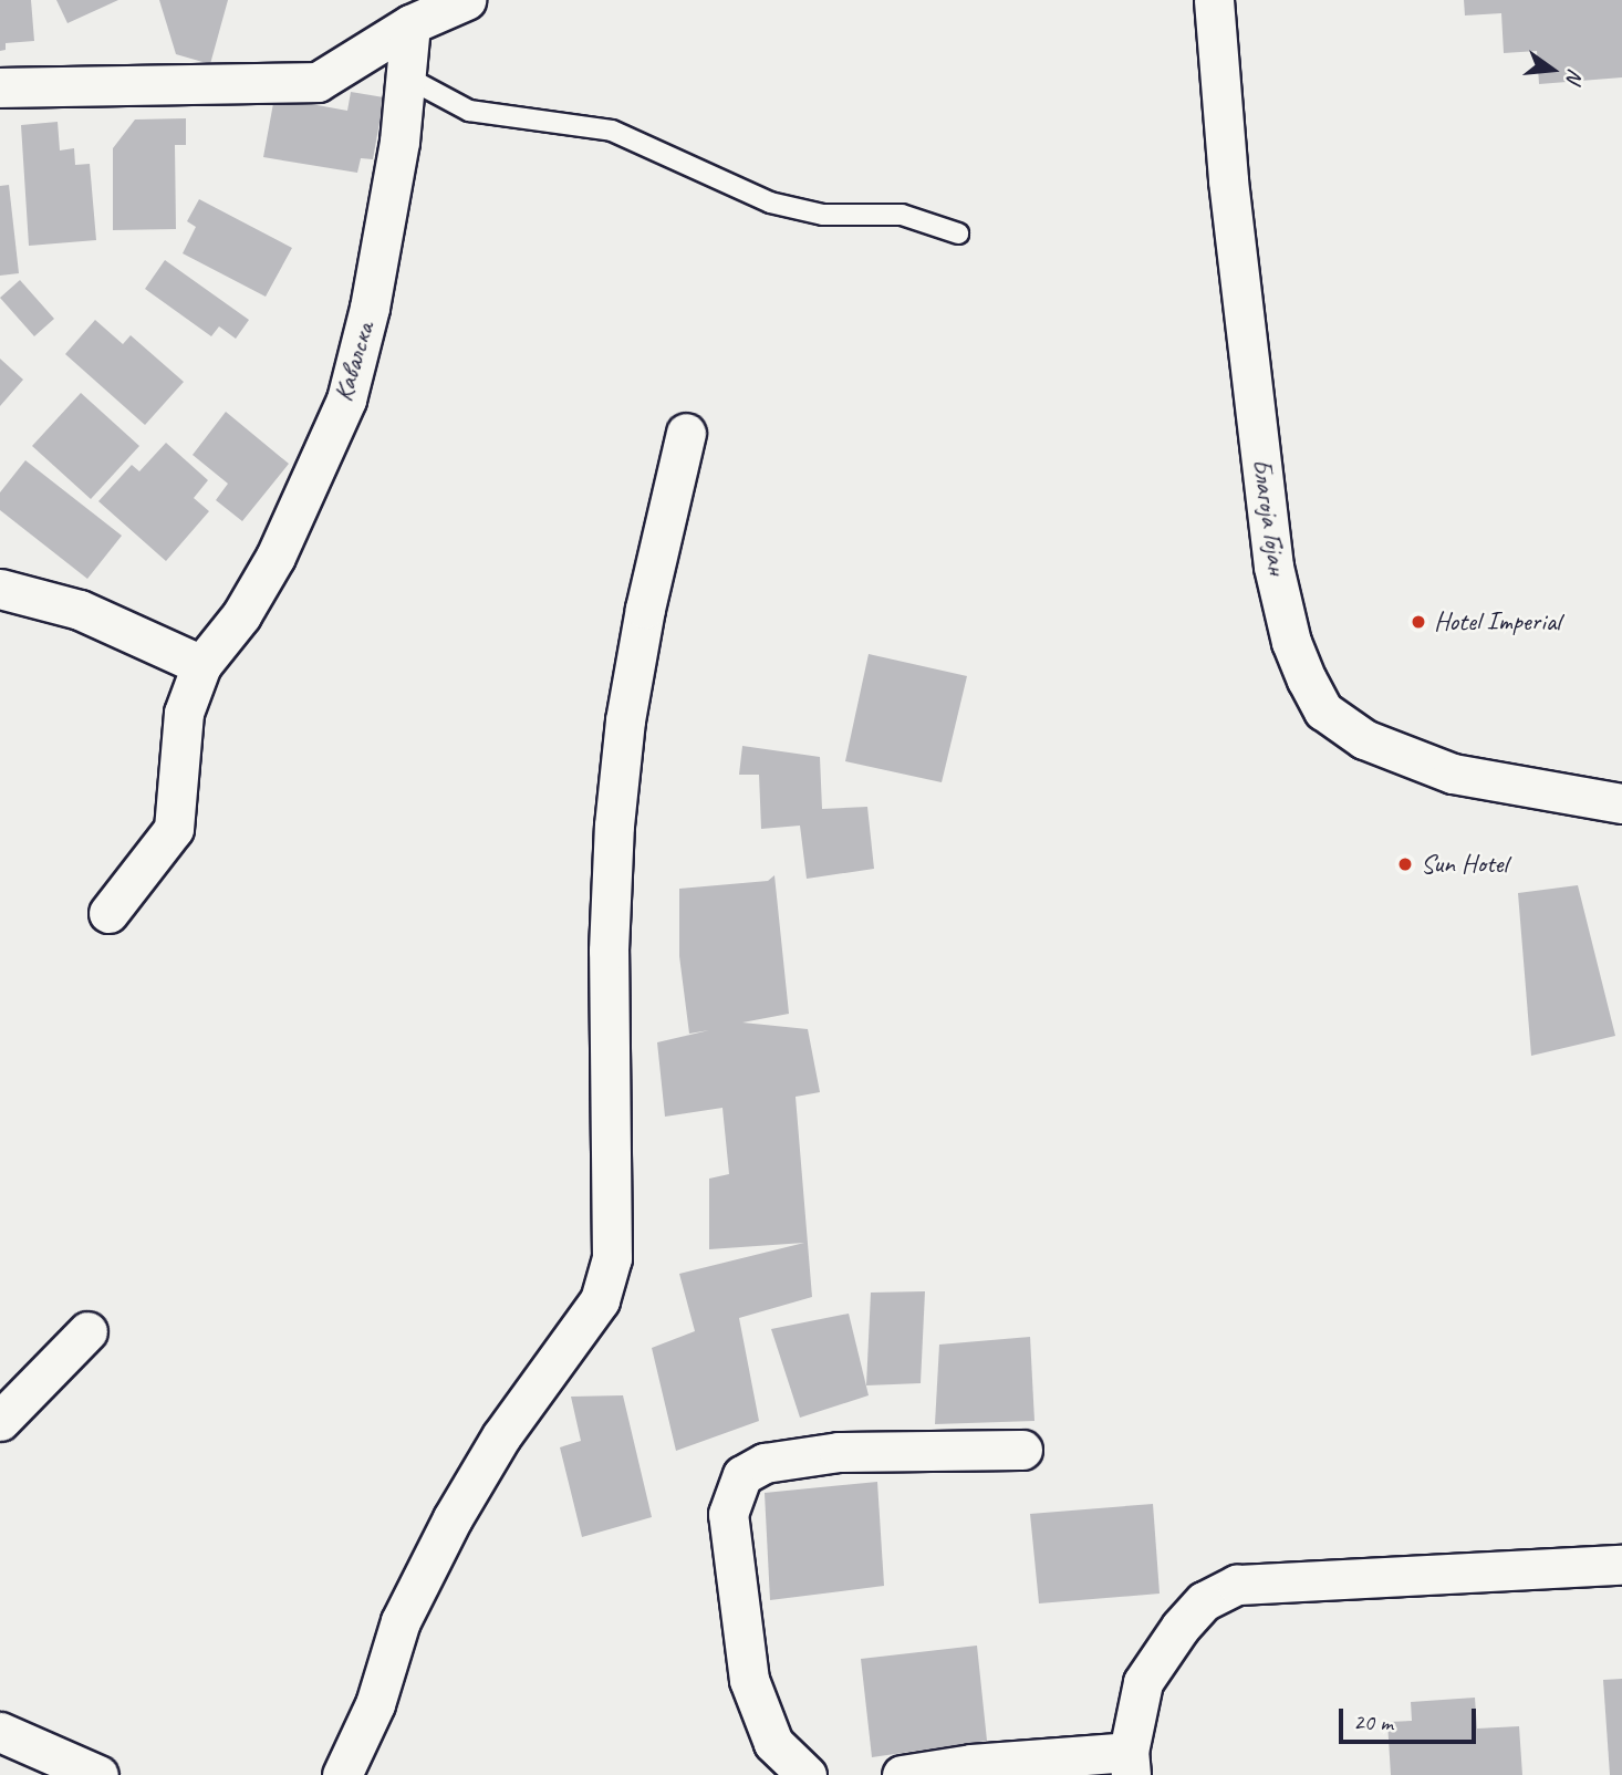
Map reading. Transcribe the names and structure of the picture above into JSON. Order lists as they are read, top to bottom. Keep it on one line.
{"streets":{"street":["Кавалска","Благоја Гојан"]},"places":["Hotel Imperial","Sun Hotel"],"scale_bar":"20 m","north":"right"}
